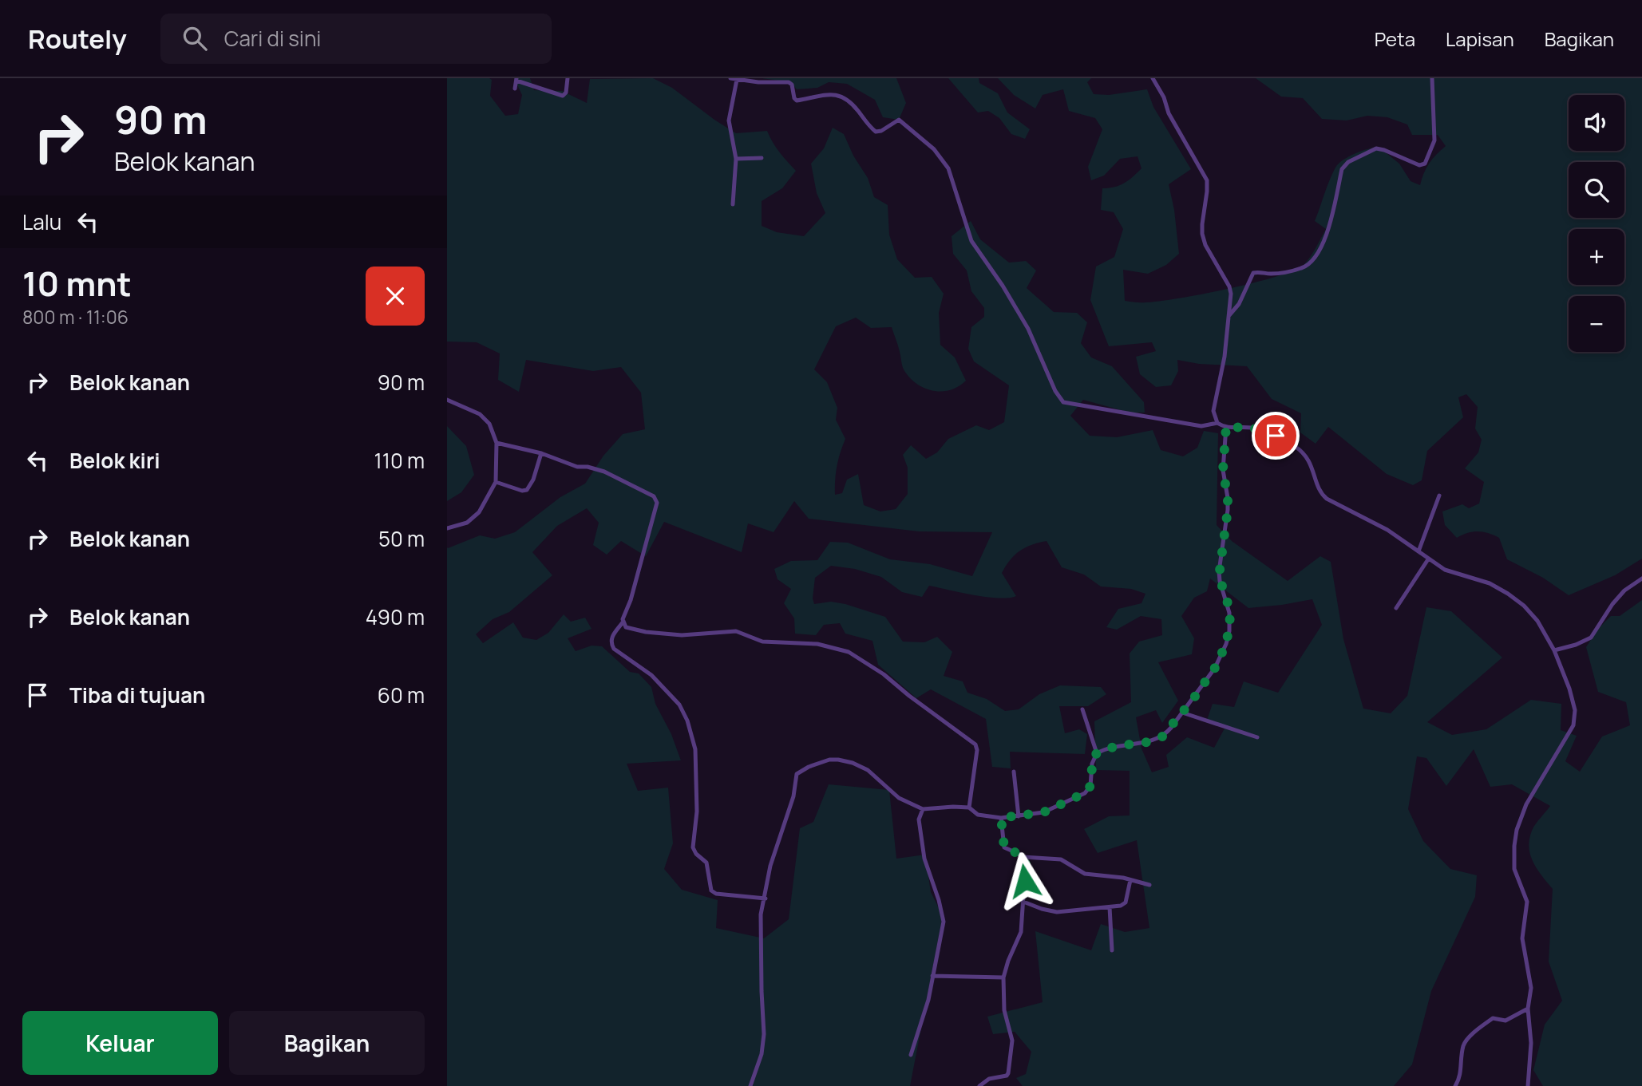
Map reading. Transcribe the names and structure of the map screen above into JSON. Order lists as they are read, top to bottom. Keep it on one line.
{"page":{"header":"Routely","search":"Cari di sini","nav":["Peta","Lapisan","Bagikan"],"turn":["90 m","Belok kanan"],"map_buttons":["+","−"],"then":"Lalu","heading":["10 mnt","800 m · 11:06"],"list":[{"name":"Belok kanan","value":"90 m"},{"name":"Belok kiri","value":"110 m"},{"name":"Belok kanan","value":"50 m"},{"name":"Belok kanan","value":"490 m"},{"name":"Tiba di tujuan","value":"60 m"}],"buttons":["Keluar","Bagikan"]}}
